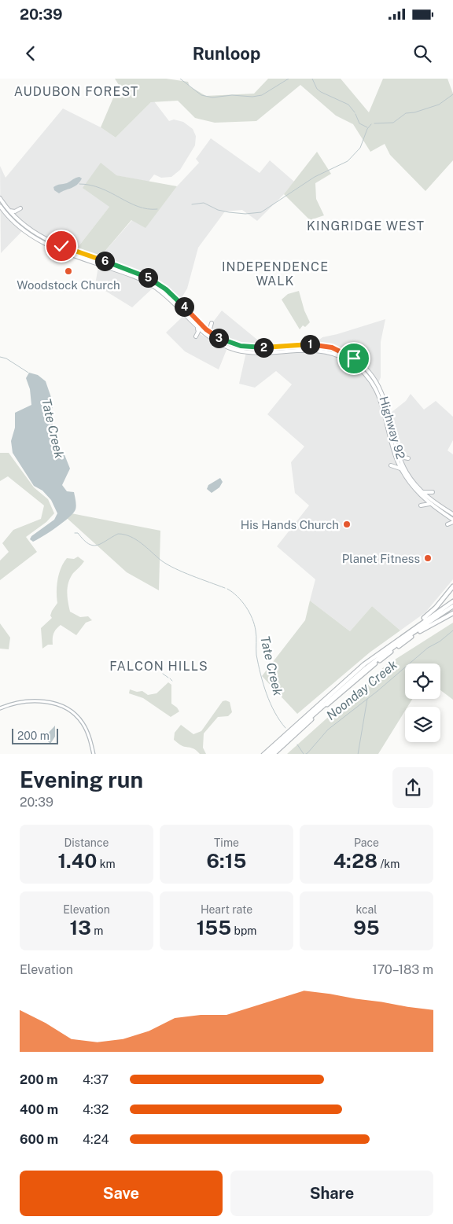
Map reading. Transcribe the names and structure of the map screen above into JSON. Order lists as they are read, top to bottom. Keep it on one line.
{"streets":{"main road":["Highway 92"]},"districts":["AUDUBON FOREST","KINGRIDGE WEST","INDEPENDENCE WALK","FALCON HILLS"],"water":["Tate Creek","Noonday Creek"],"places":["Woodstock Church","His Hands Church","Planet Fitness"],"scale_bar":"200 m","page":{"status":"20:39","header":"Runloop","pins":["6","5","4","3","1","2"],"scale":"200 m","heading":["Evening run","20:39"],"stats":[["Distance","1.40 km"],["Time","6:15"],["Pace","4:28 /km"],["Elevation","13 m"],["Heart rate","155 bpm"],["kcal","95"]],"chart":["Elevation","170–183 m"],"list":[{"name":"200 m","note":"4:37"},{"name":"400 m","note":"4:32"},{"name":"600 m","note":"4:24"}],"buttons":["Save","Share"]}}
